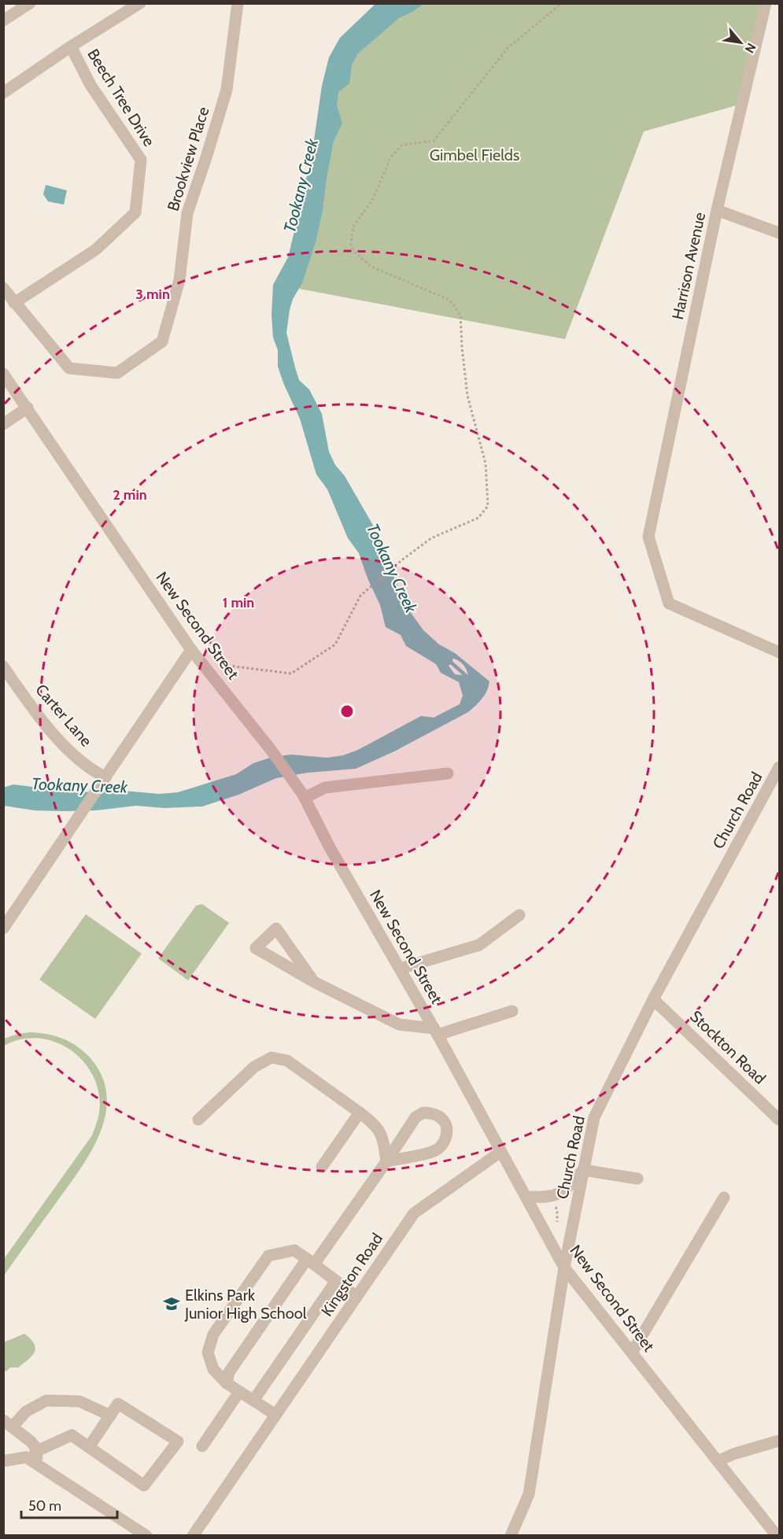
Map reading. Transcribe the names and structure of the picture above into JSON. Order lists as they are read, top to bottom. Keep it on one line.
{"streets":{"street":["Beech Tree Drive","Brookview Place","Harrison Avenue","New Second Street","Carter Lane","Church Road","Stockton Road","Kingston Road"]},"crossings":[["Beech Tree Drive","Brookview Place"],["New Second Street","Church Road"],["New Second Street","Kingston Road"],["Church Road","Stockton Road"]],"water":["Tookany Creek"],"parks":["Gimbel Fields"],"places":{"school or university":["Elkins Park Junior High School"]},"scale_bar":"50 m","north":"bottom right","rings":["3 min","2 min","1 min"]}
